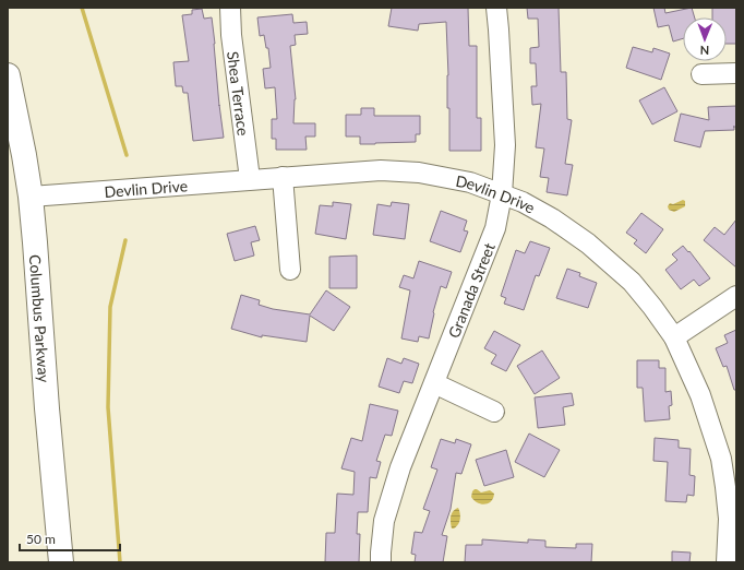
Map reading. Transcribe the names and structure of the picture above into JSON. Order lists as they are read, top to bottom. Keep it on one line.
{"streets":{"main road":["Columbus Parkway"],"street":["Shea Terrace","Devlin Drive","Granada Street"]},"crossings":[["Shea Terrace","Devlin Drive"],["Devlin Drive","Granada Street"],["Devlin Drive","Columbus Parkway"]],"scale_bar":"50 m","north":"bottom"}
